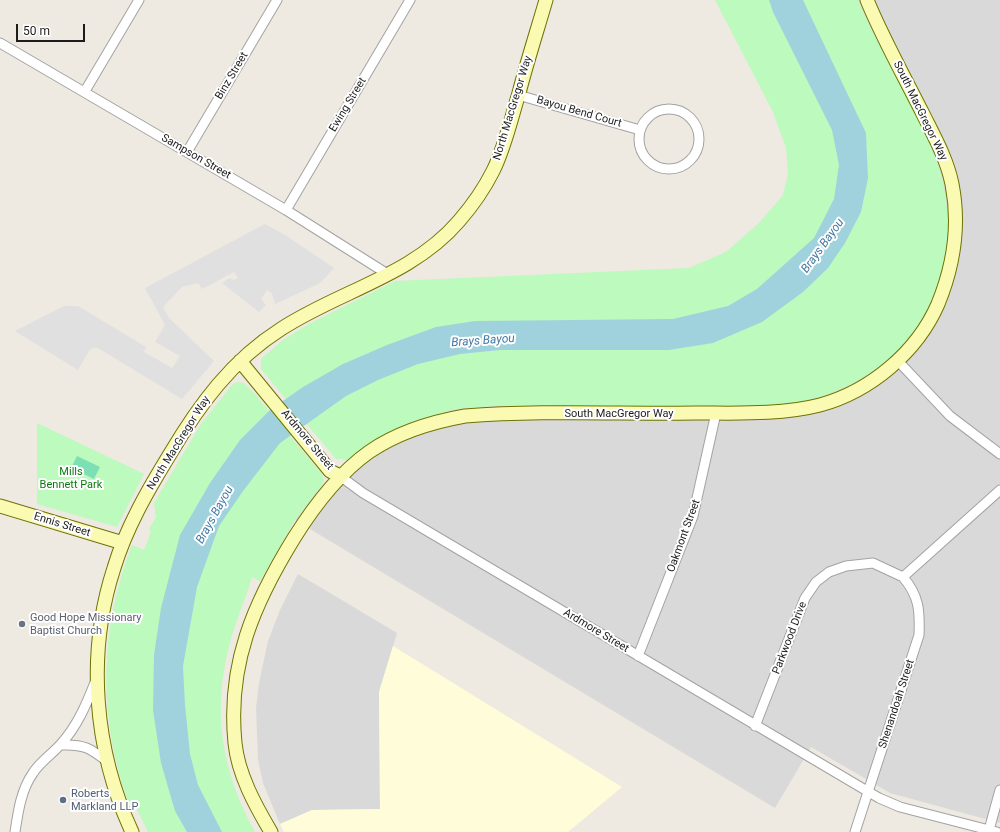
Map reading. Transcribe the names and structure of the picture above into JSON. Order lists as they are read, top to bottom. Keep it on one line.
{"streets":{"main road":["North MacGregor Way","South MacGregor Way","Ardmore Street","Ennis Street"],"street":["Binz Street","Ewing Street","Bayou Bend Court","Sampson Street","Oakmont Street","Parkwood Drive","Shenandoah Street"]},"crossings":[["Binz Street","Sampson Street"],["Ewing Street","Sampson Street"],["North MacGregor Way","Bayou Bend Court"],["North MacGregor Way","Sampson Street"],["North MacGregor Way","Ardmore Street"],["North MacGregor Way","Ennis Street"],["South MacGregor Way","Ardmore Street"],["South MacGregor Way","Oakmont Street"],["Ardmore Street","Oakmont Street"],["Ardmore Street","Parkwood Drive"],["Ardmore Street","Shenandoah Street"],["Parkwood Drive","Shenandoah Street"]],"water":["Brays Bayou"],"parks":["Mills Bennett Park"],"places":["Good Hope Missionary Baptist Church","Roberts Markland LLP"],"scale_bar":"50 m"}
